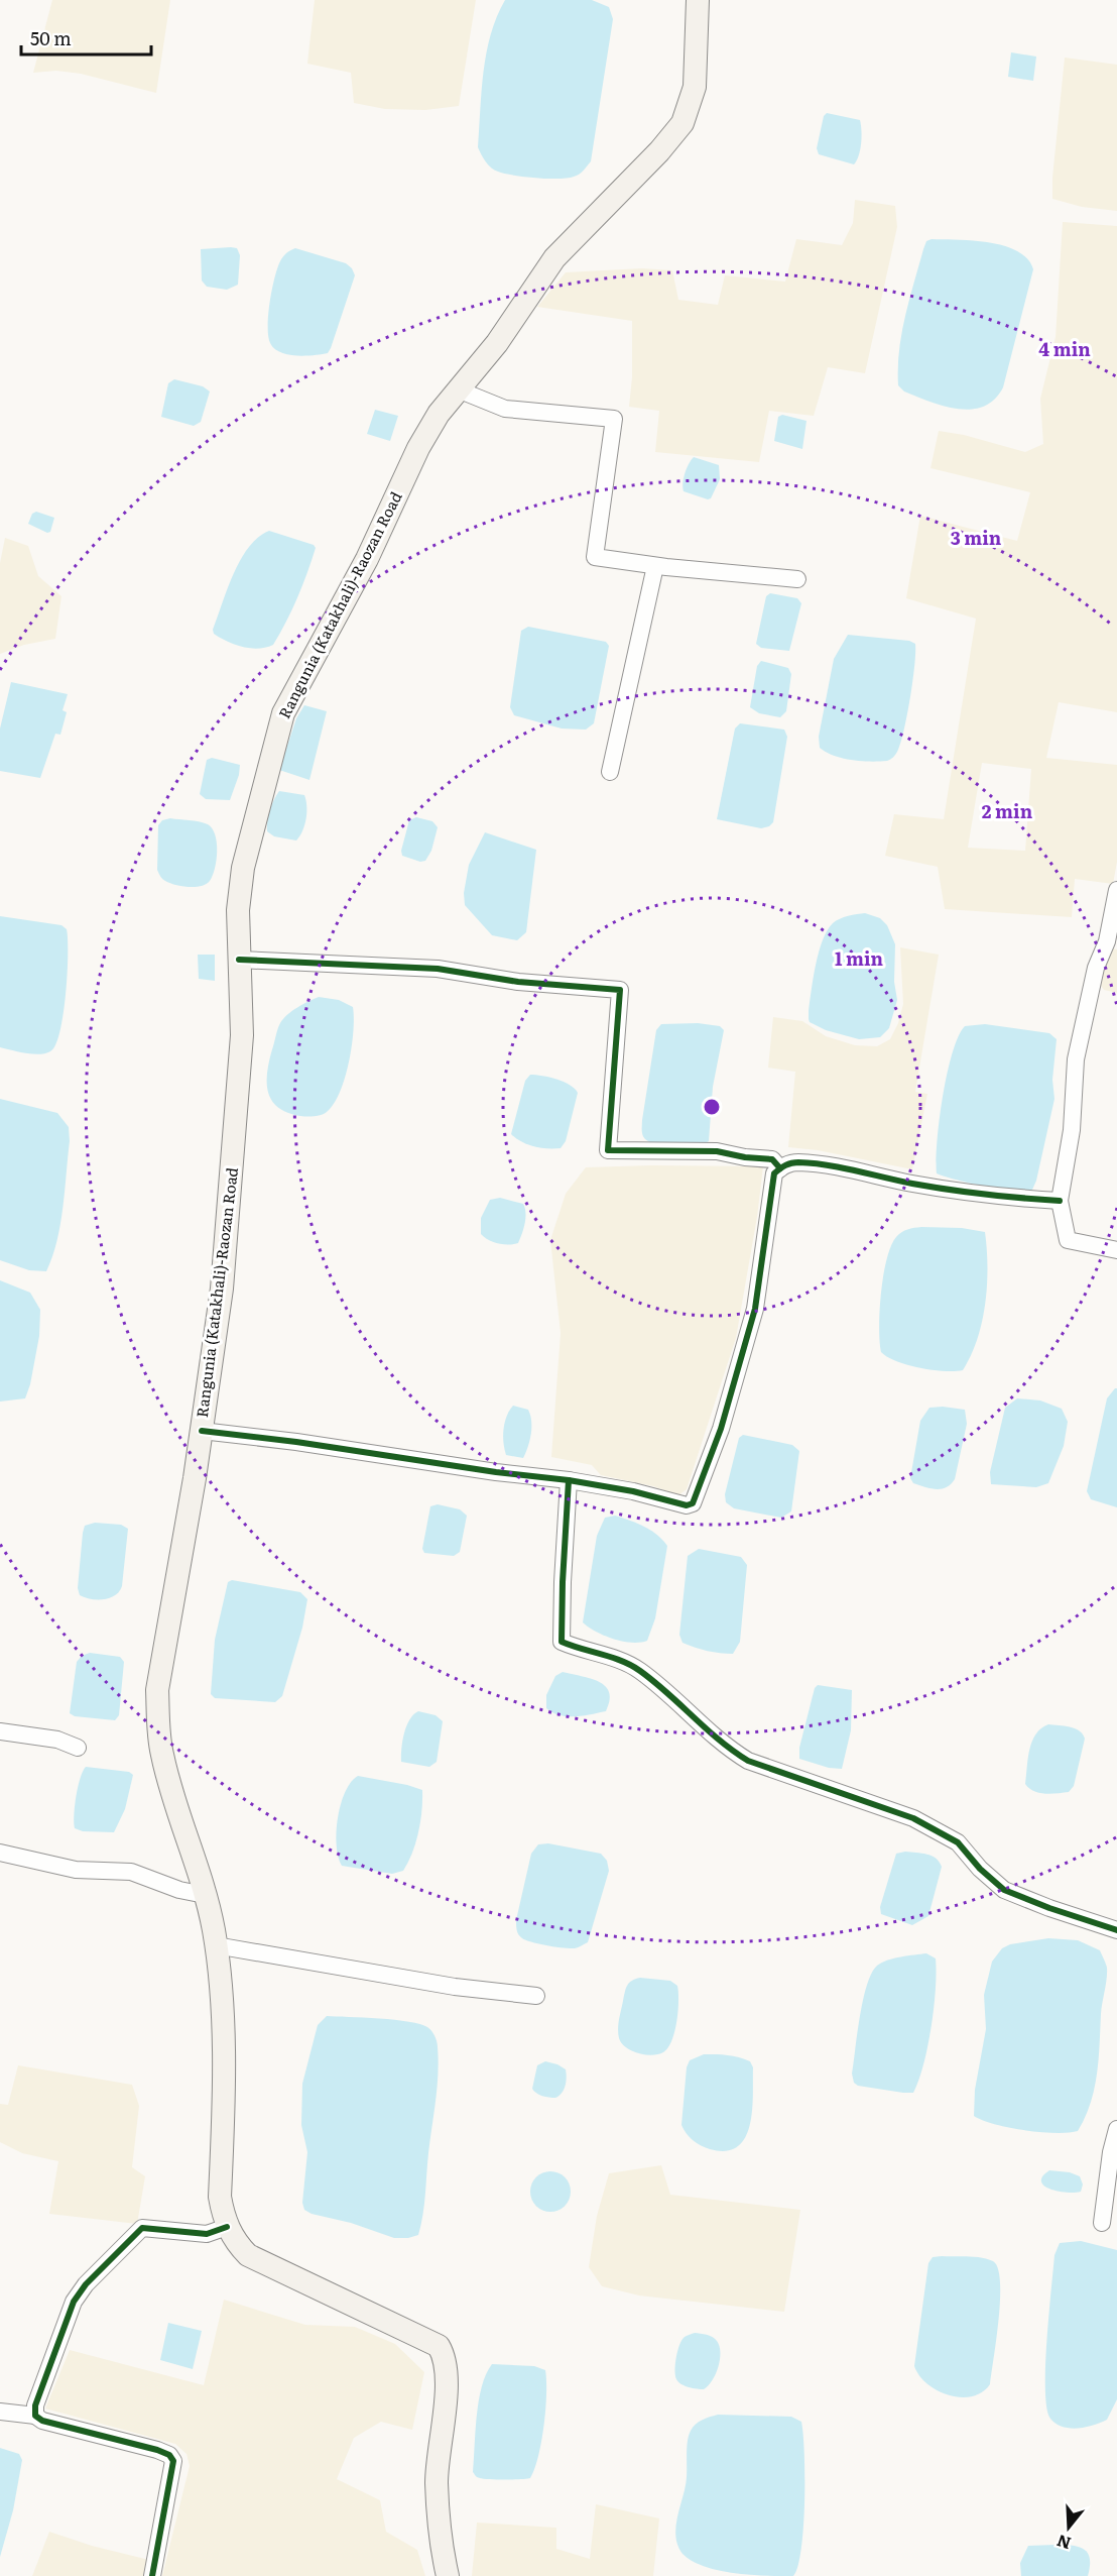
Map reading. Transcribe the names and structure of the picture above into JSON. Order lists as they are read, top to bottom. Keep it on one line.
{"streets":{"main road":["Rangunia (Katakhali)-Raozan Road"]},"scale_bar":"50 m","north":"bottom","rings":["4 min","3 min","2 min","1 min"]}
